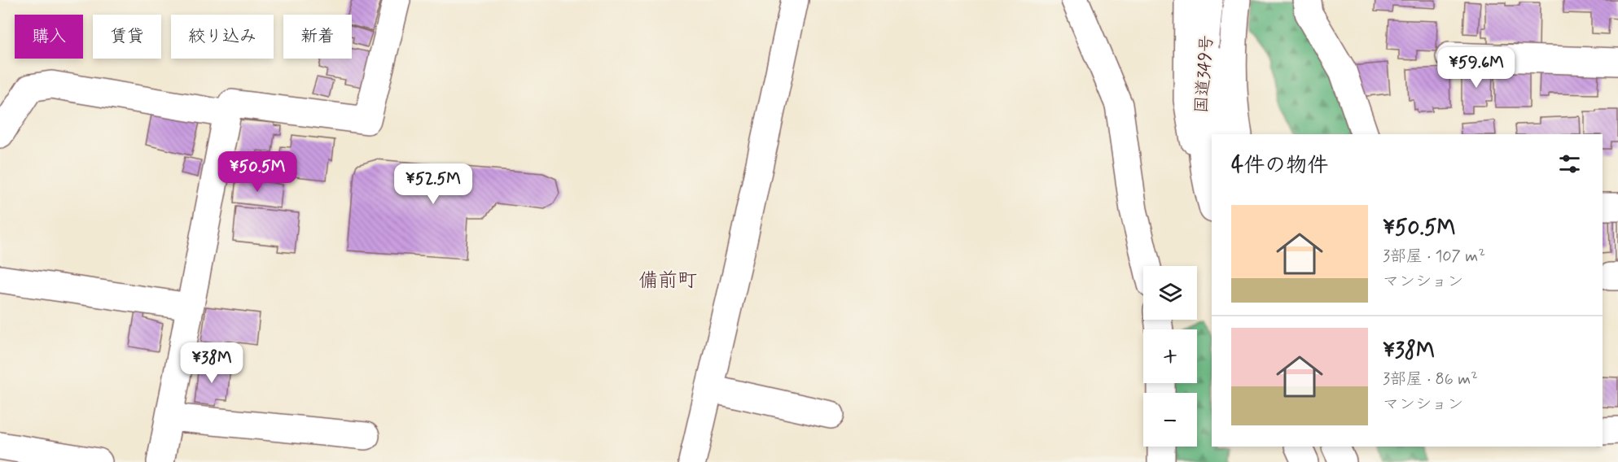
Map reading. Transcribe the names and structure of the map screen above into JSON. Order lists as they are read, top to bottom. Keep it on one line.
{"streets":{"main road":["国道349号"]},"districts":["備前町"],"page":{"chip":["購入","賃貸","絞り込み","新着"],"price":["¥59.6M","¥50.5M","¥52.5M","¥38M"],"heading":"4件の物件","list":[{"name":"¥50.5M","note":"3部屋 · 107 m² · マンション"},{"name":"¥38M","note":"3部屋 · 86 m² · マンション"}],"map_buttons":["+","−"]}}
